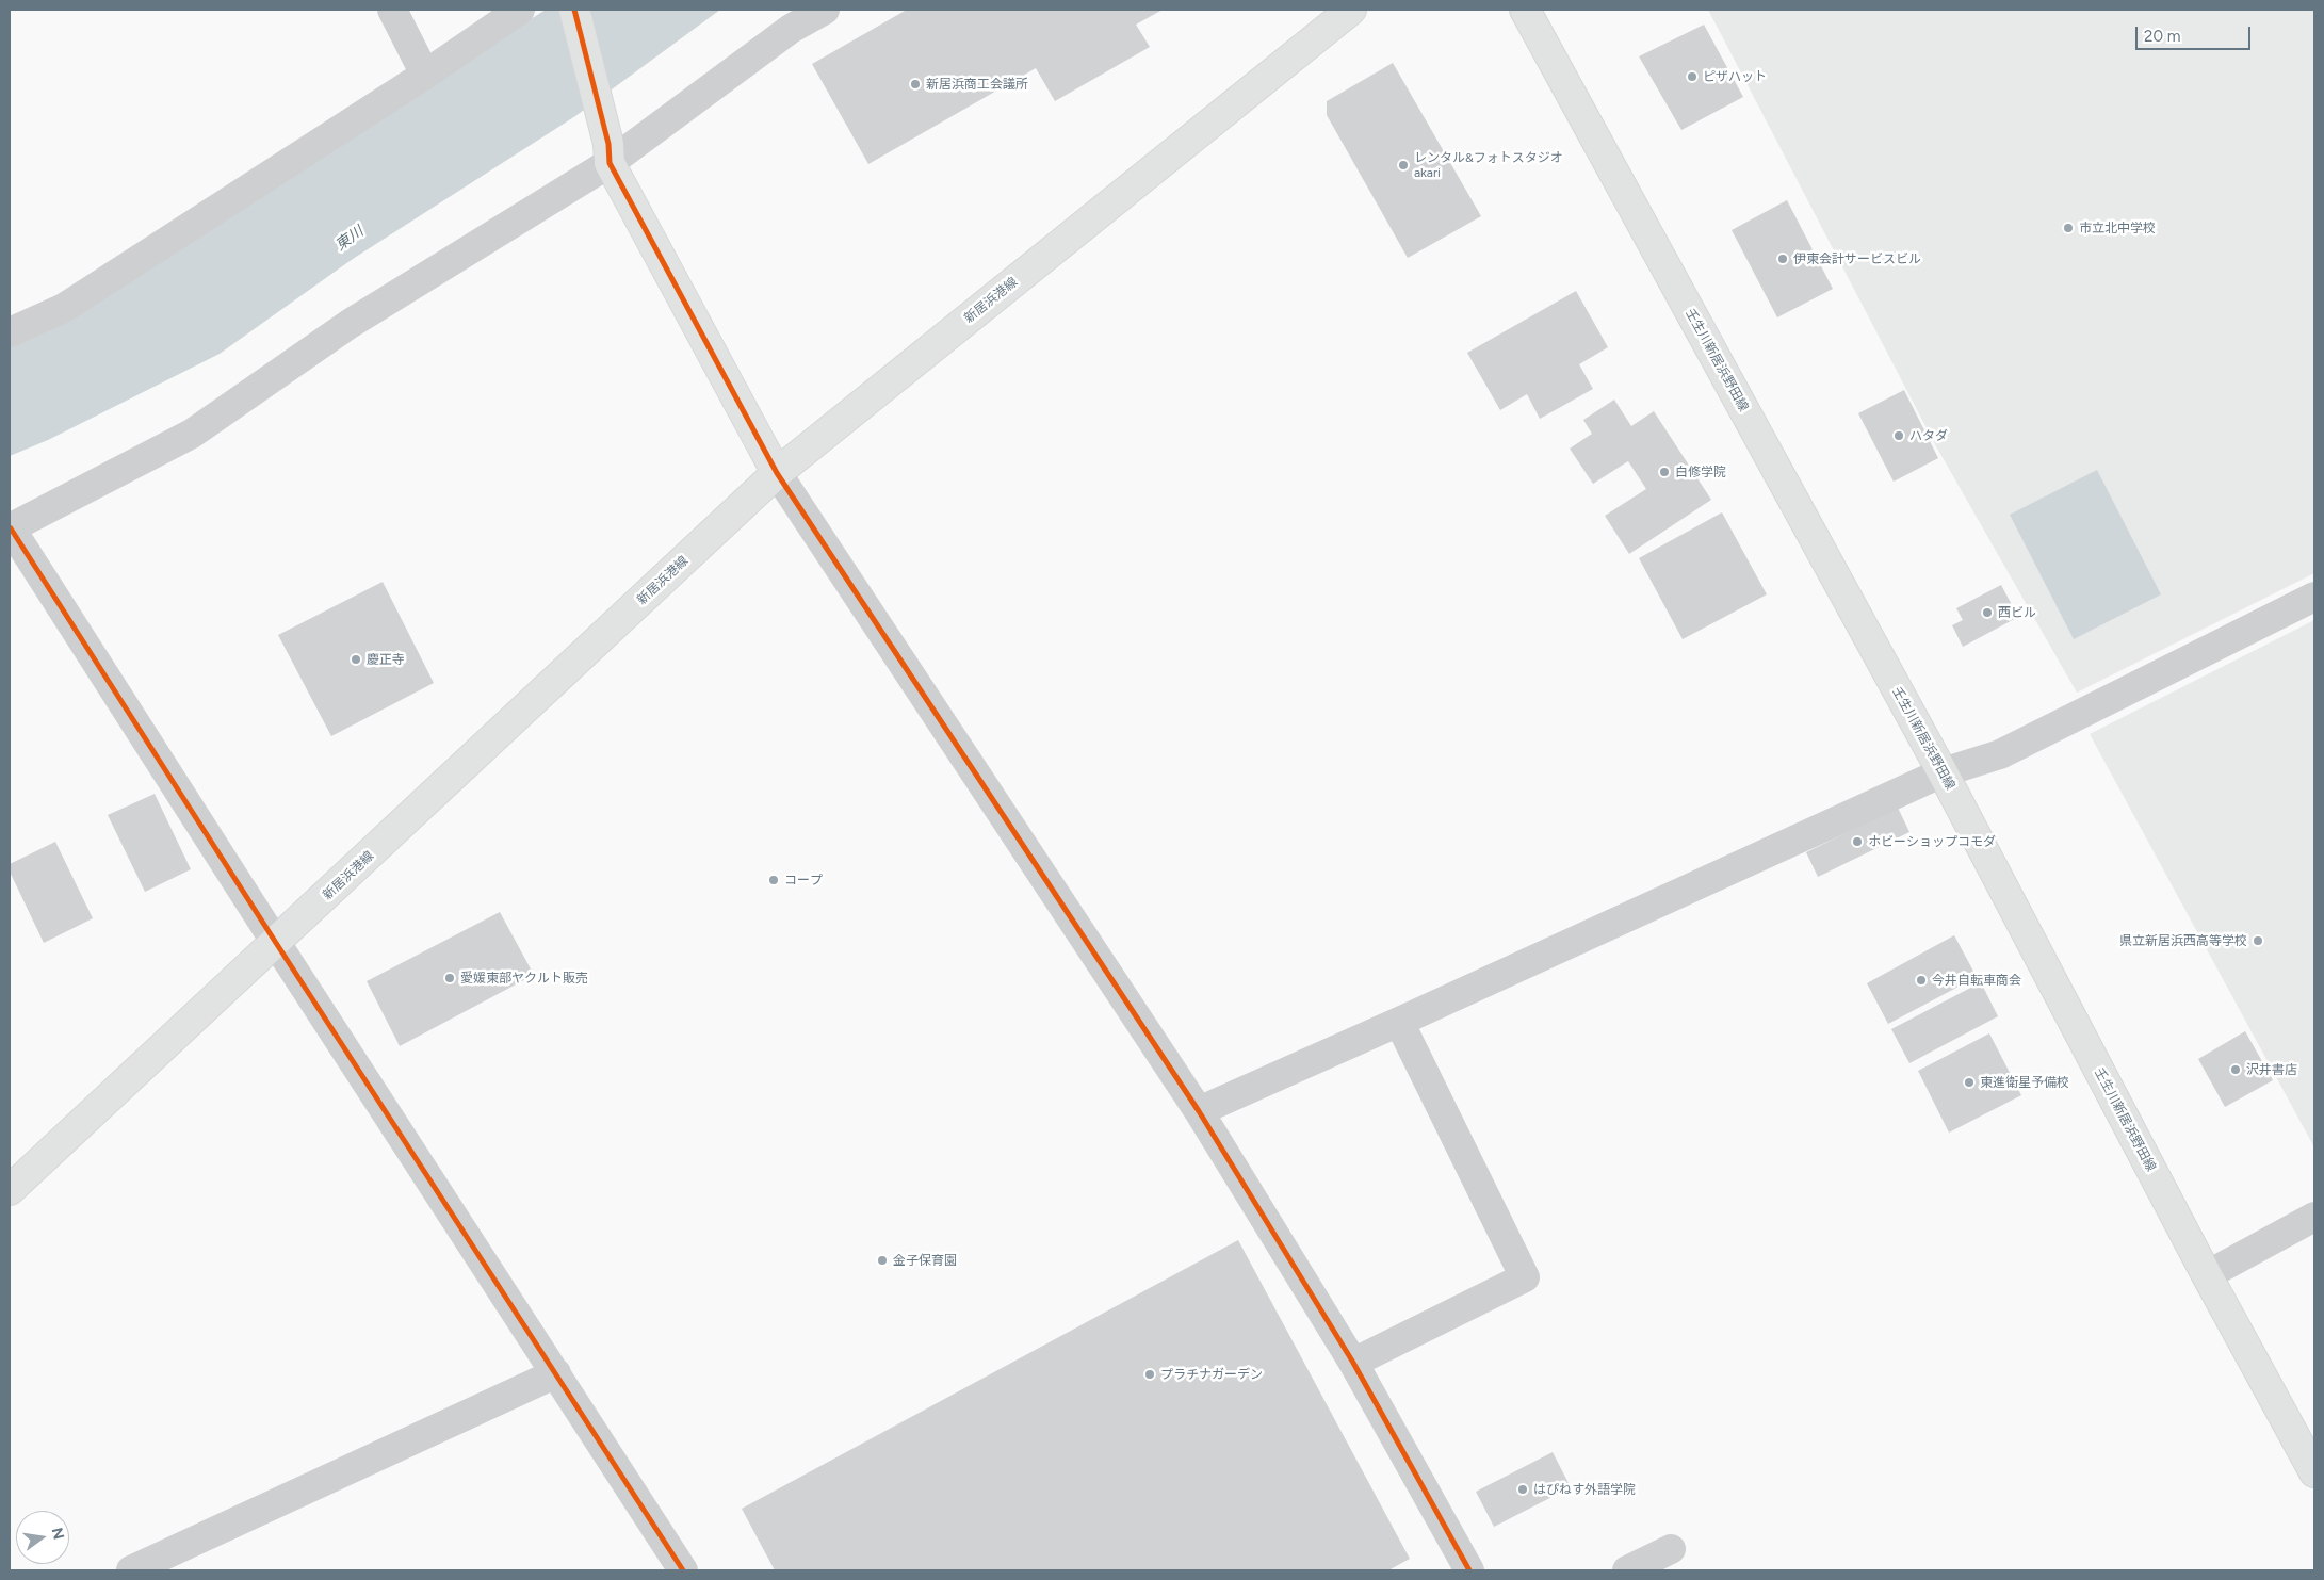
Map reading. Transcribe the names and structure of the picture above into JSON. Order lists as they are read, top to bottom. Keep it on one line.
{"streets":{"main road":["新居浜港線","壬生川新居浜野田線"]},"water":["東川"],"places":["ピザハット","新居浜商工会議所","レンタル&フォトスタジオ akari","市立北中学校","伊東会計サービスビル","ハタダ","白修学院","西ビル","慶正寺","ホビーショップコモダ","コープ","県立新居浜西高等学校","愛媛東部ヤクルト販売","今井自転車商会","沢井書店","東進衛星予備校","金子保育園","プラチナガーデン","はぴねす外語学院"],"scale_bar":"20 m","north":"right"}
